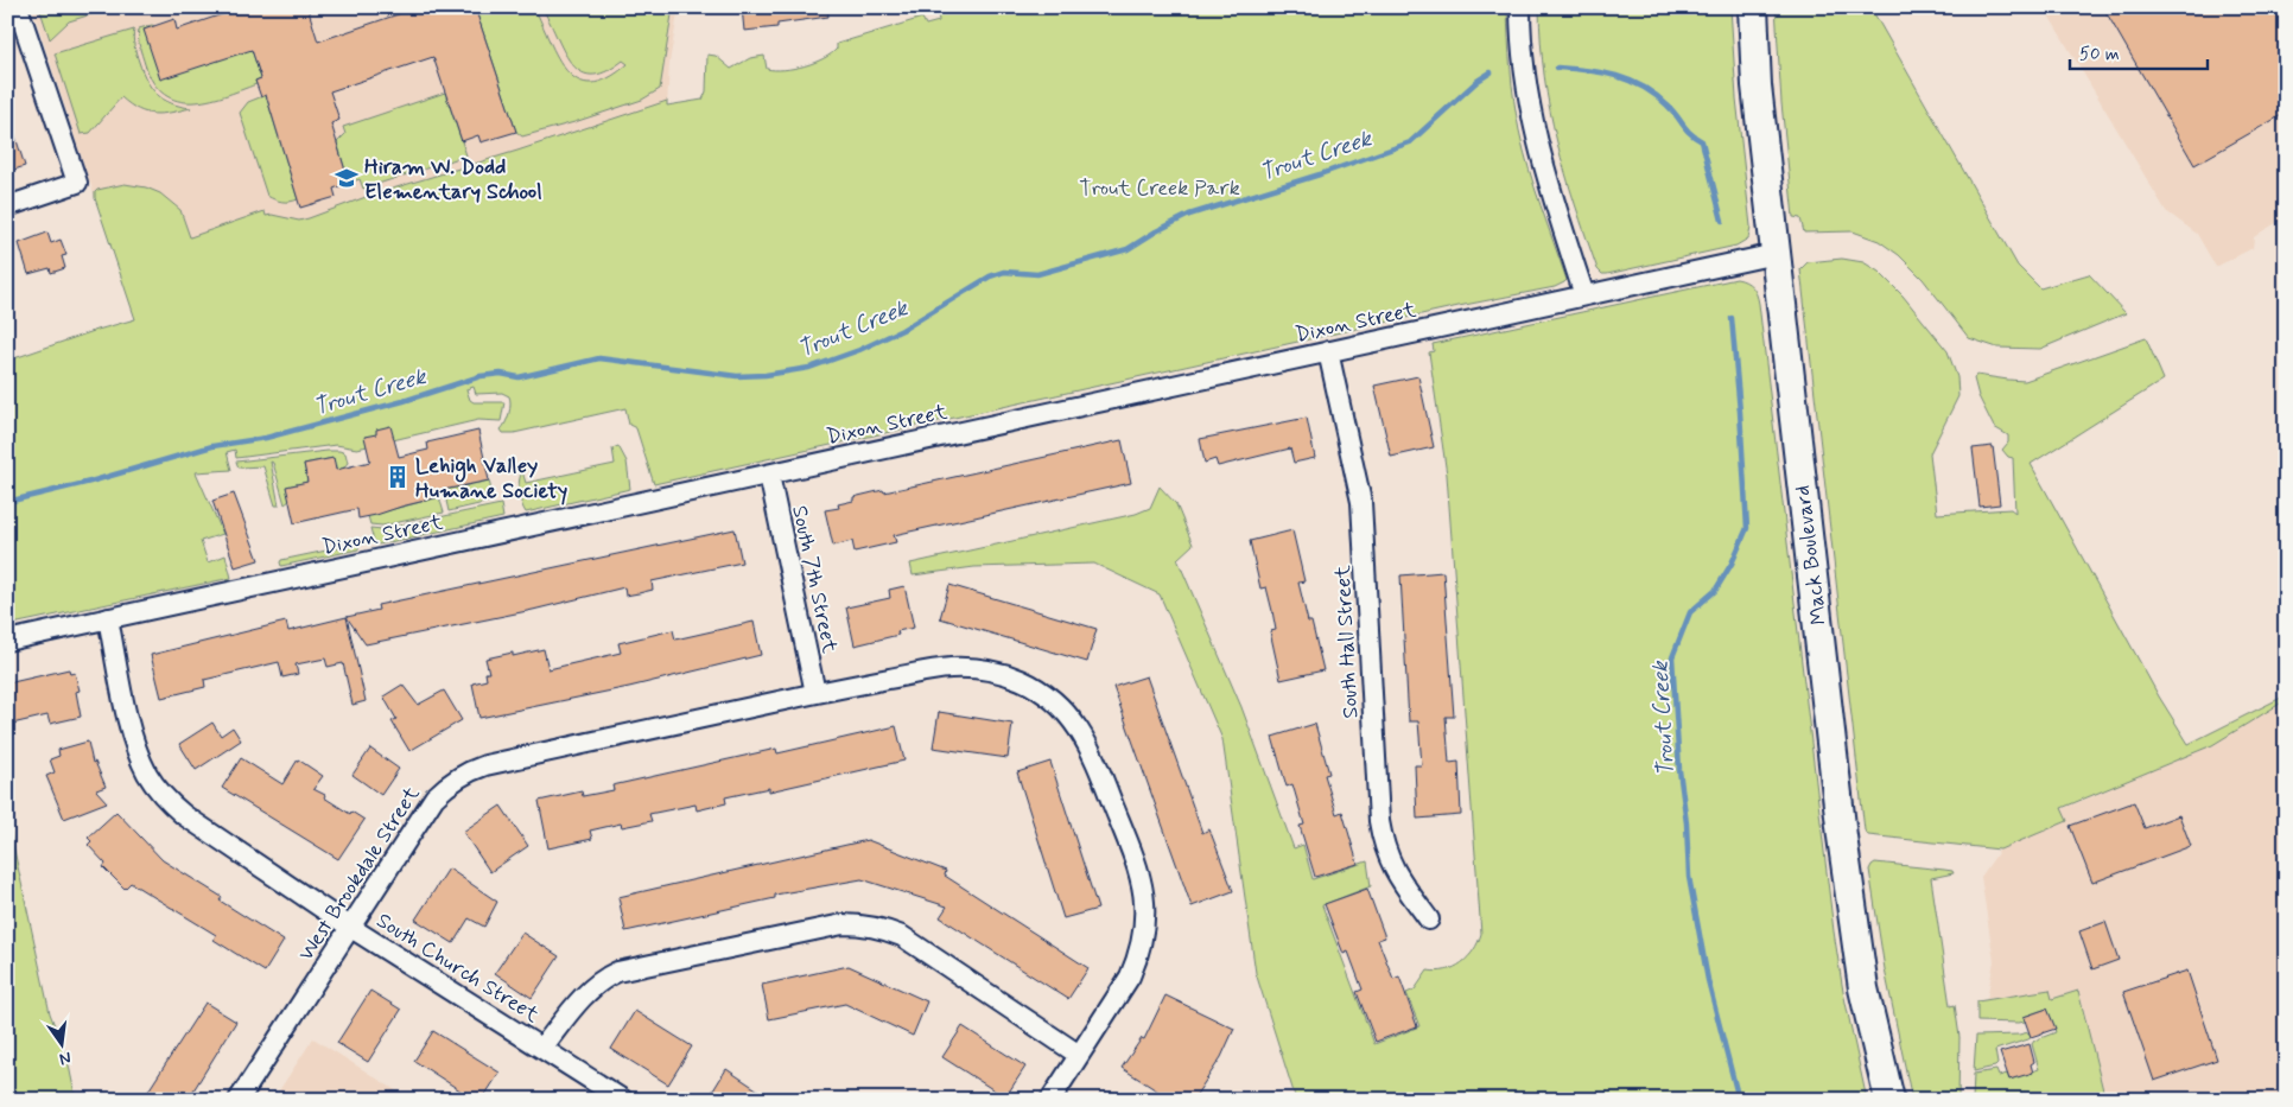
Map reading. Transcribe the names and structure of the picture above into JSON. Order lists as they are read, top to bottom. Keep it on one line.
{"streets":{"main road":["Mack Boulevard"],"street":["Dixon Street","South 7th Street","South Hall Street","West Brookdale Street","South Church Street"]},"crossings":[["Dixon Street","Mack Boulevard"],["Dixon Street","South 7th Street"],["Dixon Street","South Hall Street"],["Dixon Street","South Church Street"],["South 7th Street","West Brookdale Street"],["West Brookdale Street","South Church Street"]],"water":["Trout Creek"],"parks":["Trout Creek Park"],"places":{"school or university":["Hiram W. Dodd Elementary School"],"building":["Lehigh Valley Humane Society"]},"scale_bar":"50 m","north":"bottom"}
